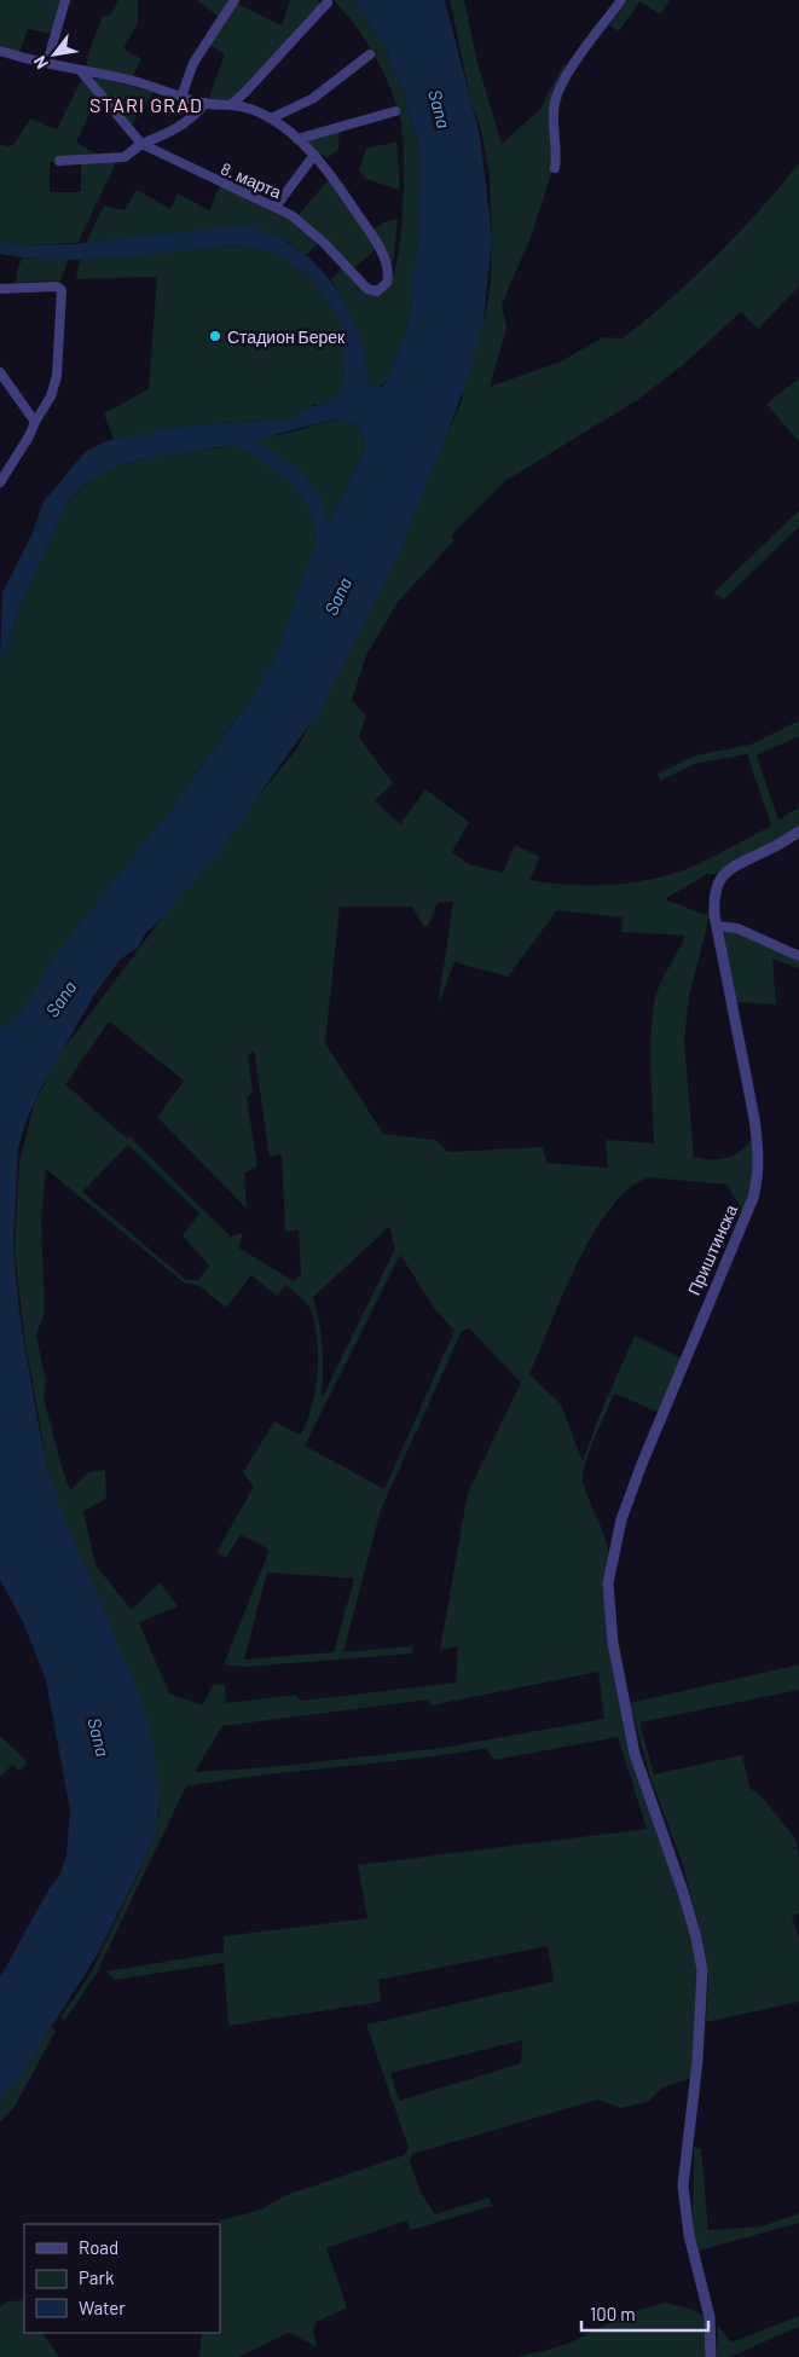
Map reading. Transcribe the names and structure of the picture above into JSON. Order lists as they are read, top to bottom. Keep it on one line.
{"streets":{"street":["8. марта","Приштинска"]},"districts":["STARI GRAD"],"water":["Sana"],"places":["Стадион Берек"],"legend":["Road","Park","Water"],"scale_bar":"100 m","north":"bottom left"}
